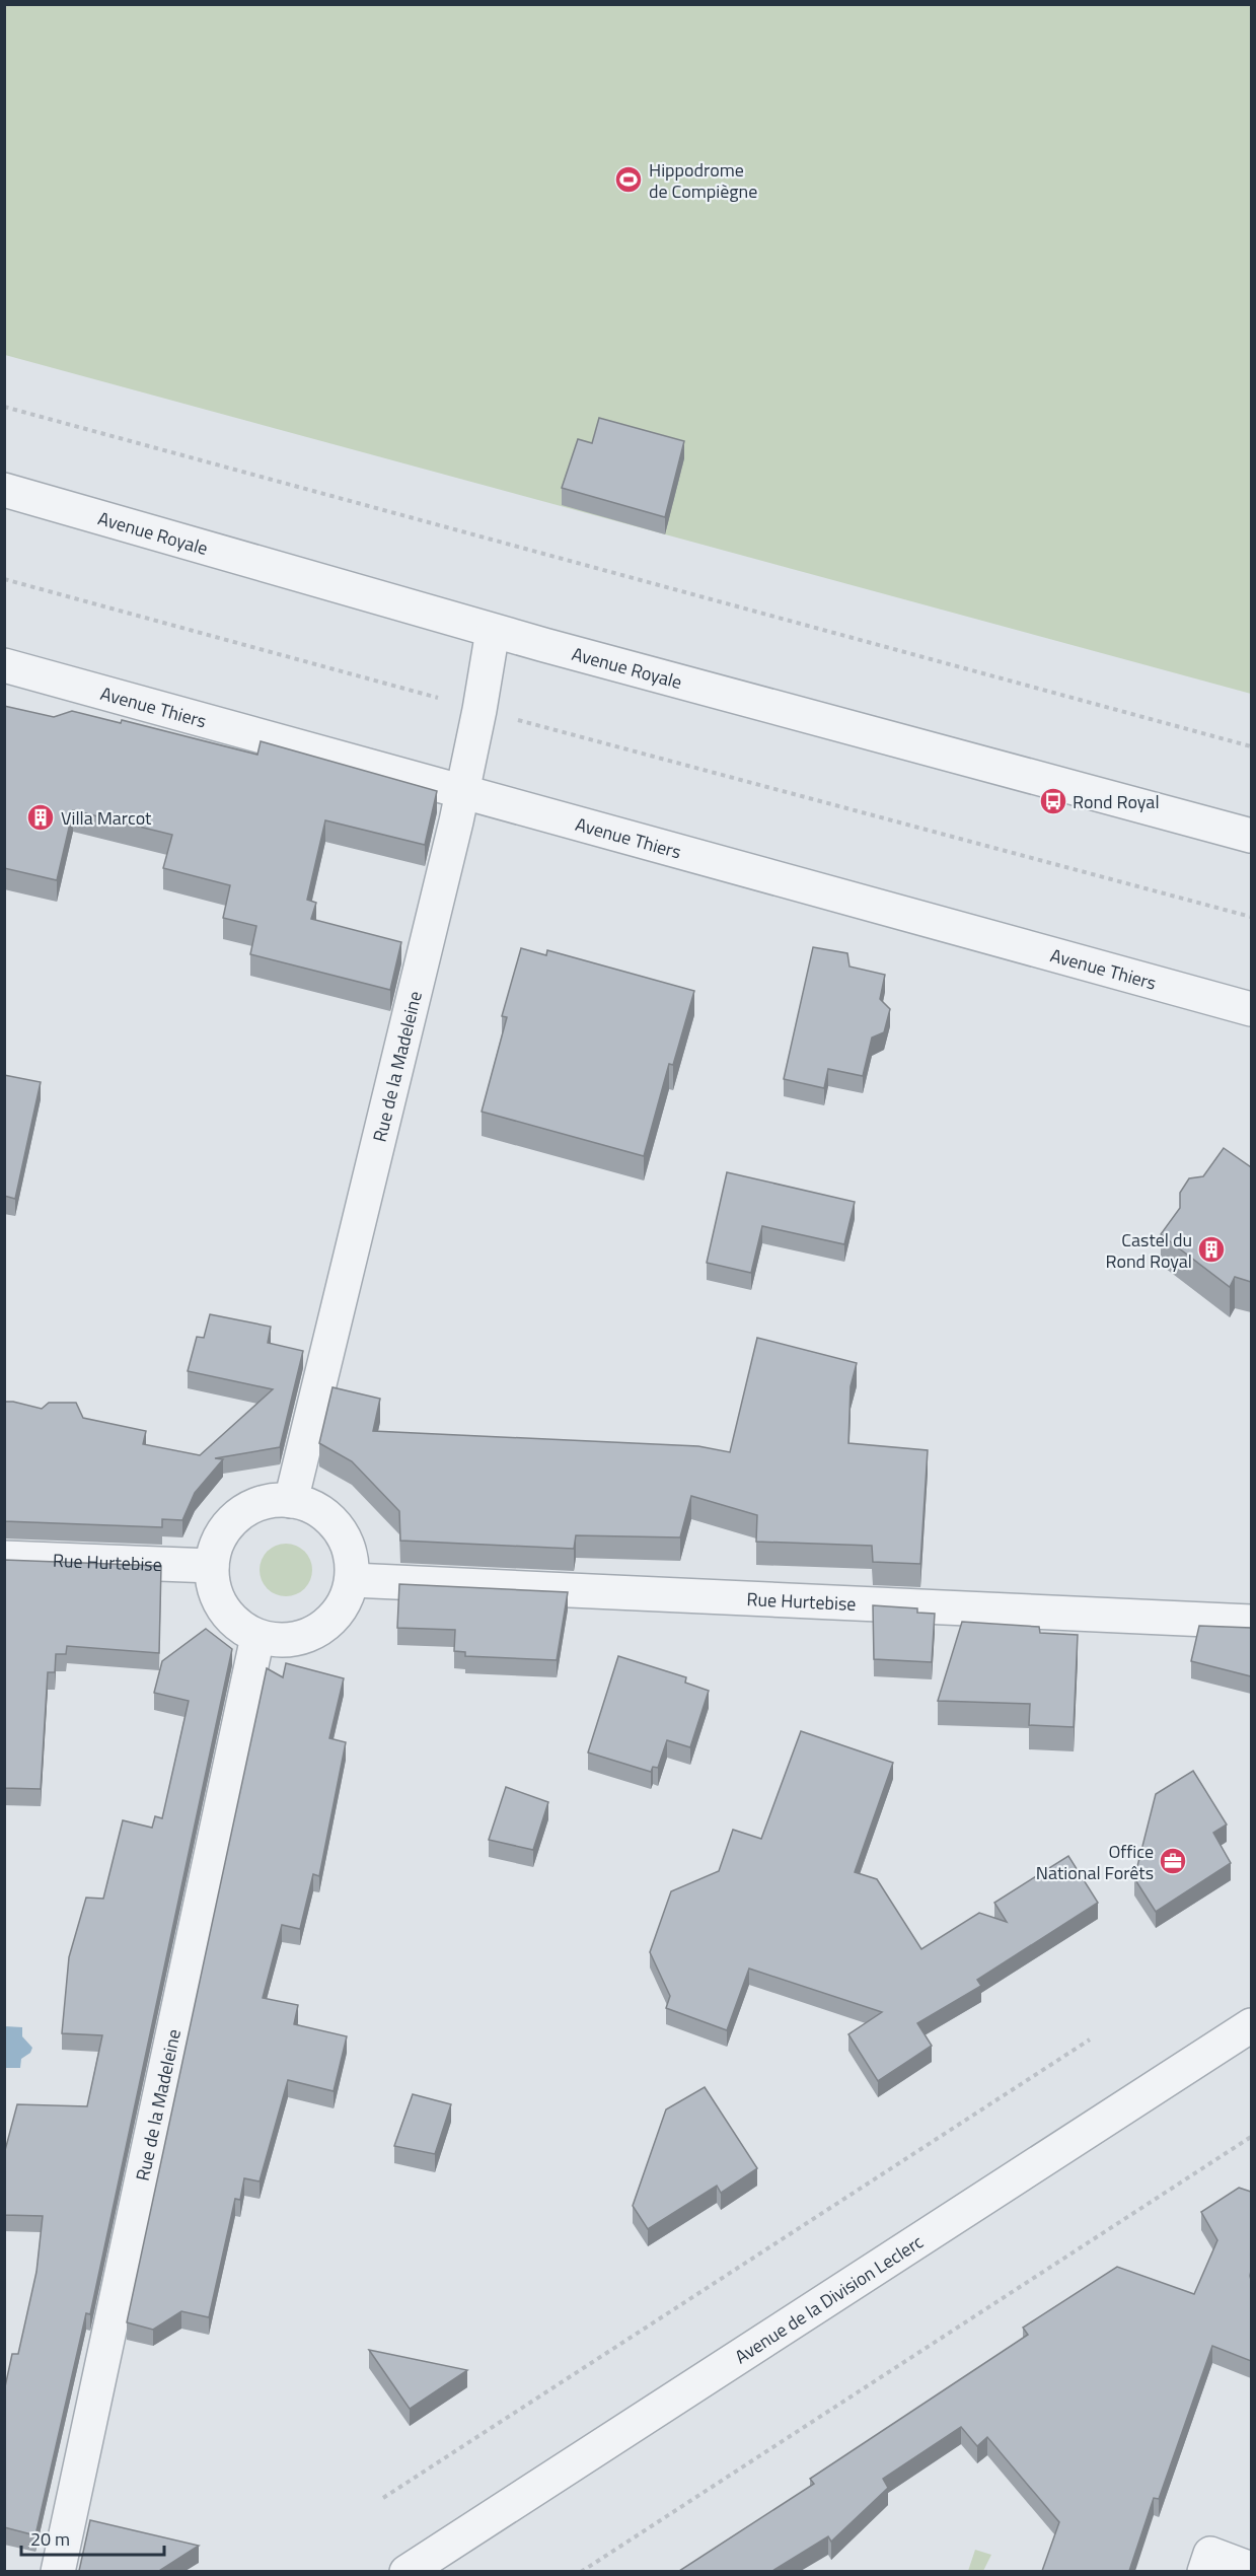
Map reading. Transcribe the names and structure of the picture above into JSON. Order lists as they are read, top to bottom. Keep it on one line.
{"streets":{"street":["Avenue Royale","Avenue Thiers","Rue de la Madeleine","Rue Hurtebise","Avenue de la Division Leclerc"]},"crossings":[["Avenue Royale","Rue de la Madeleine"],["Avenue Thiers","Rue de la Madeleine"],["Rue de la Madeleine","Rue Hurtebise"]],"places":{"sports":["Hippodrome de Compiègne"],"bus stop":["Rond Royal"],"building":["Villa Marcot","Castel du Rond Royal"],"office":["Office National Forêts"]},"scale_bar":"20 m"}
